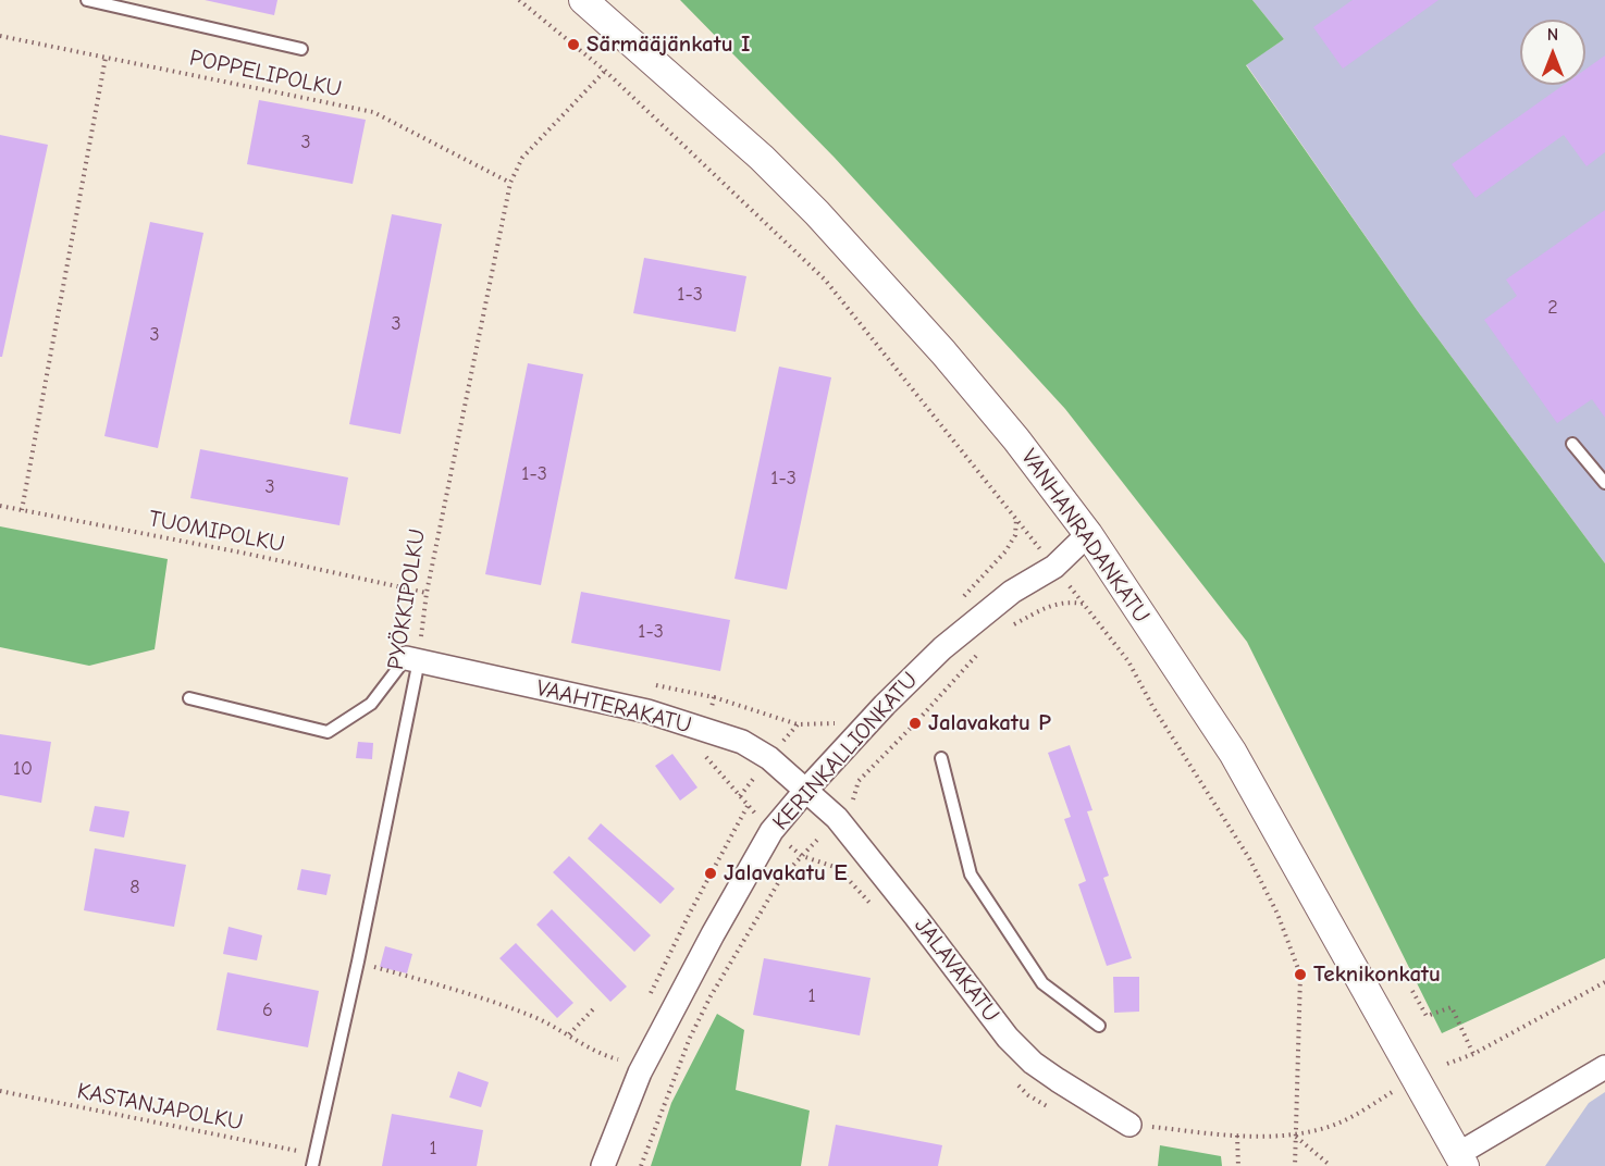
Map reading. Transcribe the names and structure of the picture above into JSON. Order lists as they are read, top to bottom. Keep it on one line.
{"streets":{"street":["VANHANRADANKATU","VAAHTERAKATU","KERINKALLIONKATU","JALAVAKATU"],"lane":["PYÖKKIPOLKU"],"path":["POPPELIPOLKU","TUOMIPOLKU","KASTANJAPOLKU"]},"crossings":[["POPPELIPOLKU","PYÖKKIPOLKU"],["TUOMIPOLKU","PYÖKKIPOLKU"],["VANHANRADANKATU","KERINKALLIONKATU"],["PYÖKKIPOLKU","VAAHTERAKATU"],["PYÖKKIPOLKU","KASTANJAPOLKU"],["VAAHTERAKATU","KERINKALLIONKATU"],["VAAHTERAKATU","JALAVAKATU"],["KERINKALLIONKATU","JALAVAKATU"]],"places":["Särmääjänkatu I","Jalavakatu P","Jalavakatu E","Teknikonkatu"],"house_numbers":["3","1-3","2","3","3","1-3","1-3","3","1-3","10","8","1","6","1"],"north":"top"}
